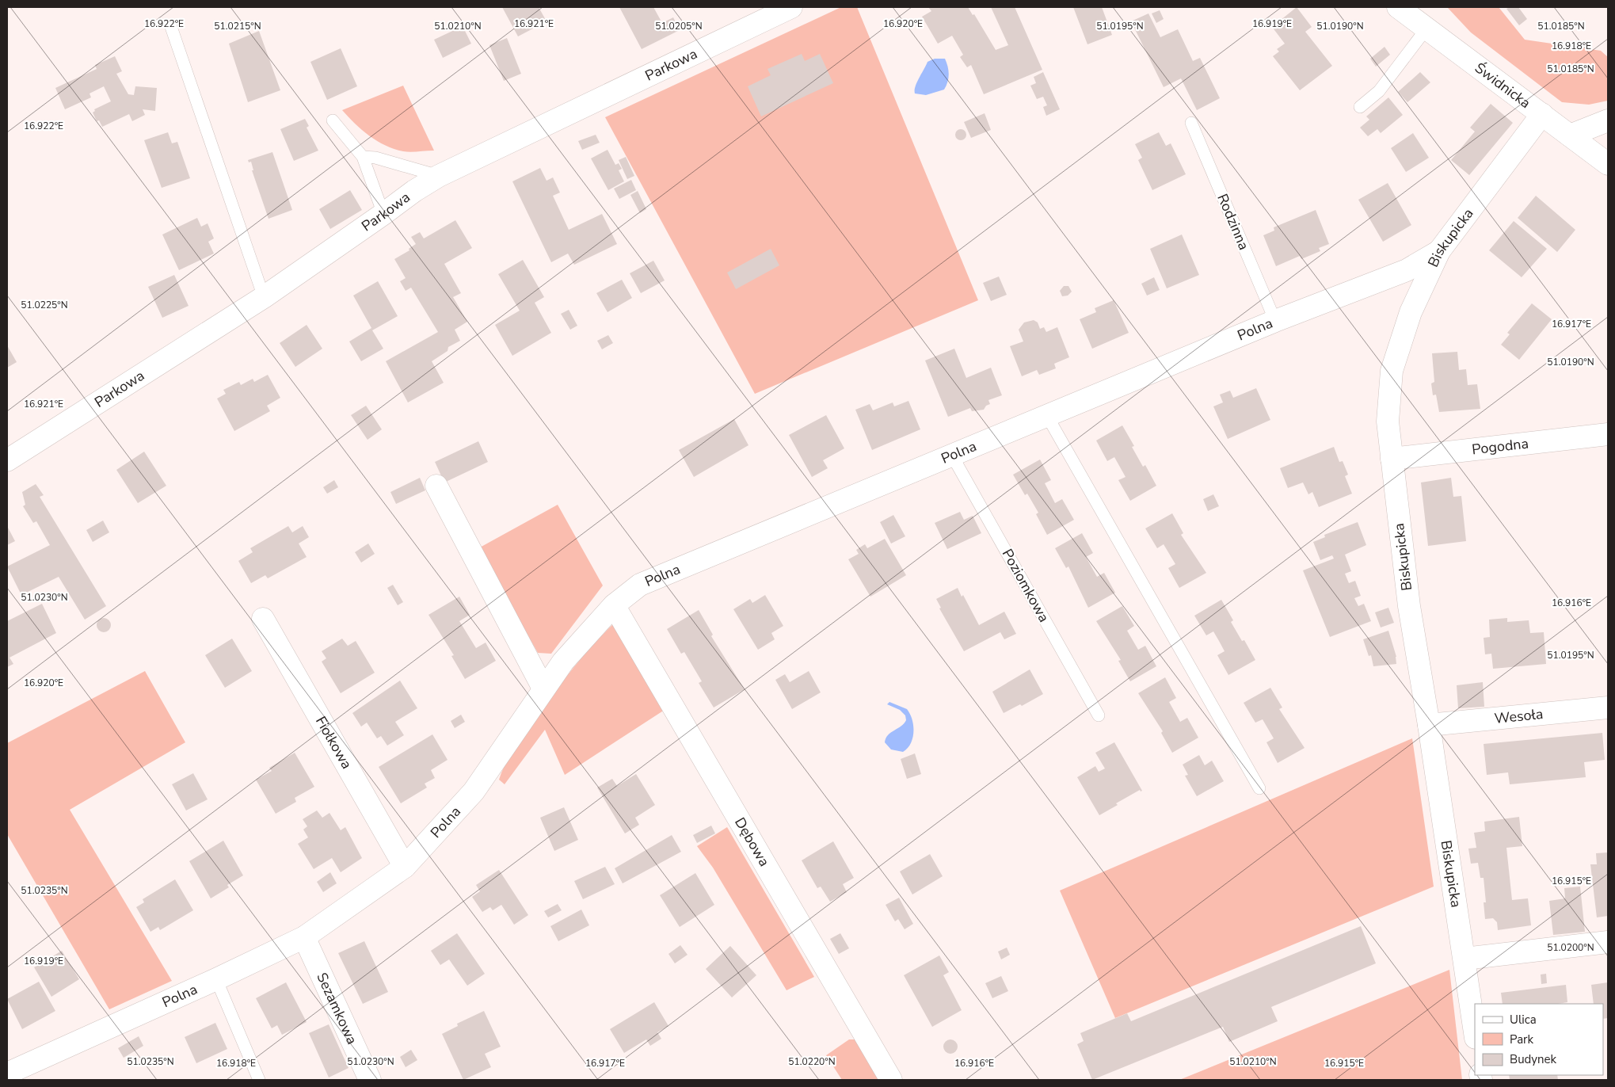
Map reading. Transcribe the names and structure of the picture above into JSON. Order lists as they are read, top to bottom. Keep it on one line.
{"streets":{"street":["Parkowa","Świdnicka","Biskupicka","Polna","Pogodna","Wesoła","Fiołkowa","Dębowa","Sezamkowa"],"lane":["Rodzinna","Poziomkowa"]},"crossings":[["Świdnicka","Biskupicka"],["Rodzinna","Polna"],["Biskupicka","Polna"],["Biskupicka","Pogodna"],["Biskupicka","Wesoła"],["Polna","Poziomkowa"],["Polna","Fiołkowa"],["Polna","Dębowa"],["Polna","Sezamkowa"]],"legend":["Ulica","Park","Budynek"],"coordinates":["16.922°E","16.921°E","16.920°E","16.919°E","51.0215°N","51.0210°N","51.0205°N","51.0195°N","51.0190°N","51.0185°N","16.918°E","51.0225°N","16.917°E","51.0230°N","16.916°E","16.915°E","51.0235°N","51.0200°N","51.0220°N"]}
